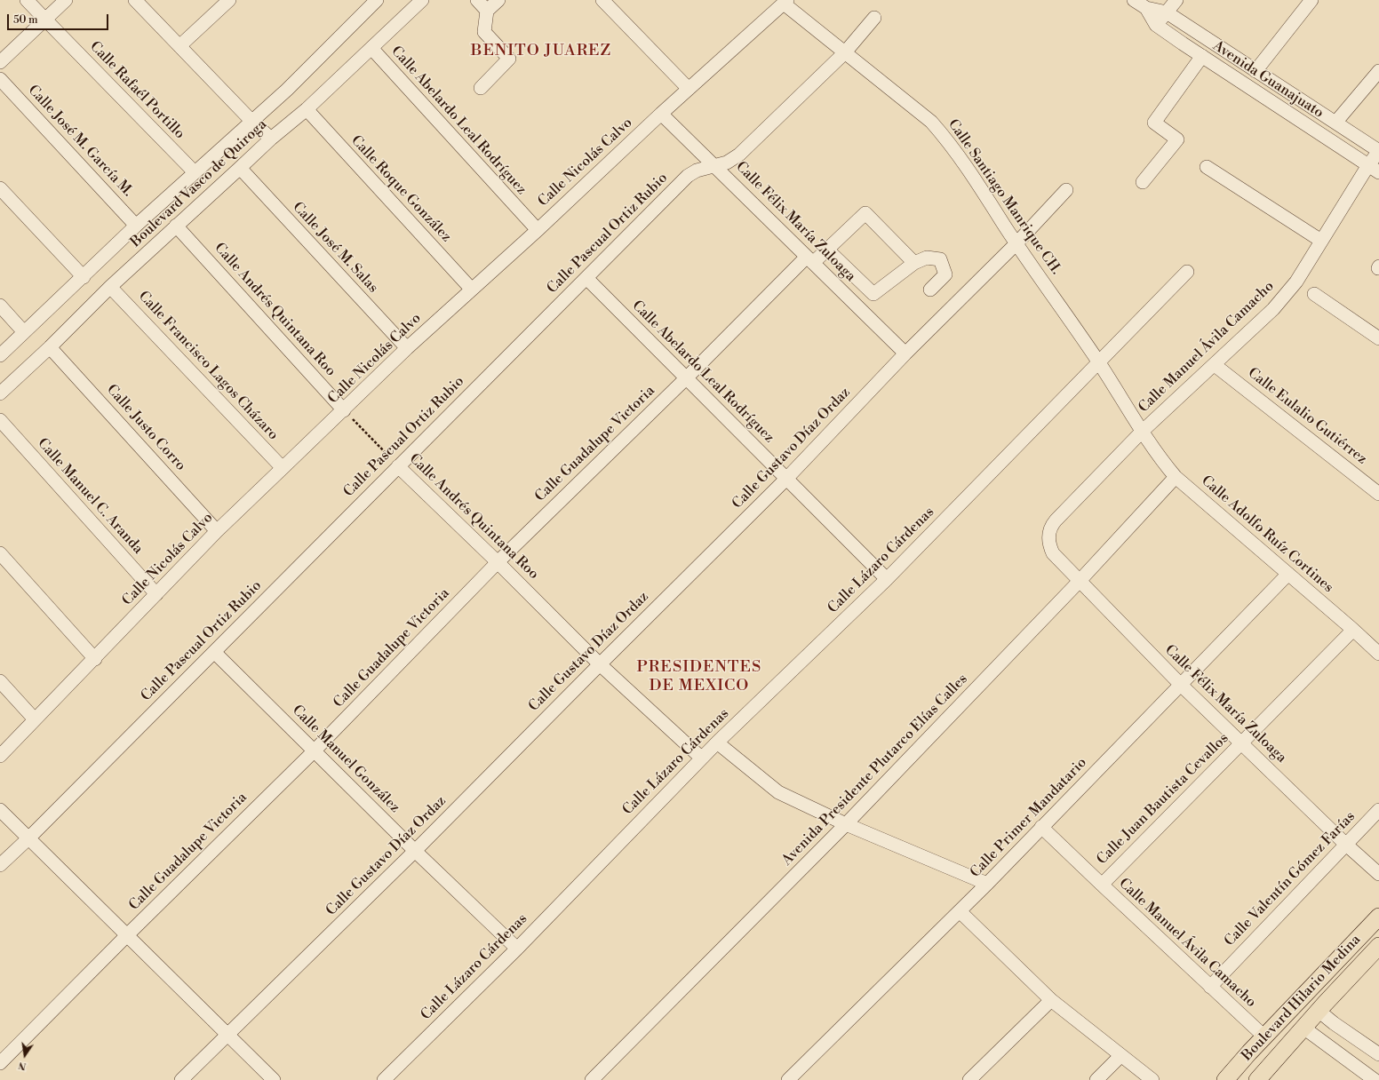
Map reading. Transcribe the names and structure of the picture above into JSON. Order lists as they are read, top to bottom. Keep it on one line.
{"streets":{"main road":["Boulevard Hilario Medina"],"street":["Avenida Guanajuato","Calle Rafaél Portillo","Calle Abelardo Leal Rodríguez","Calle José M. García M.","Calle Nicolás Calvo","Boulevard Vasco de Quiroga","Calle Roque González","Calle Santiago Manrique CH.","Calle Félix María Zuloaga","Calle Pascual Ortiz Rubio","Calle José M. Salas","Calle Andrés Quintana Roo","Calle Manuel Ávila Camacho","Calle Francisco Lagos Cházaro","Calle Eulalio Gutiérrez","Calle Justo Corro","Calle Guadalupe Victoria","Calle Gustavo Díaz Ordaz","Calle Manuel C. Aranda","Calle Adolfo Ruíz Cortines","Calle Lázaro Cárdenas","Calle Manuel González","Avenida Presidente Plutarco Elías Calles","Calle Juan Bautista Cevallos","Calle Primer Mandatario","Calle Valentín Gómez Farías"]},"crossings":[["Avenida Guanajuato","Calle Manuel Ávila Camacho"],["Calle Rafaél Portillo","Boulevard Vasco de Quiroga"],["Calle Abelardo Leal Rodríguez","Calle Nicolás Calvo"],["Calle Abelardo Leal Rodríguez","Boulevard Vasco de Quiroga"],["Calle Abelardo Leal Rodríguez","Calle Pascual Ortiz Rubio"],["Calle Abelardo Leal Rodríguez","Calle Guadalupe Victoria"],["Calle Abelardo Leal Rodríguez","Calle Gustavo Díaz Ordaz"],["Calle Abelardo Leal Rodríguez","Calle Lázaro Cárdenas"],["Calle José M. García M.","Boulevard Vasco de Quiroga"],["Calle Nicolás Calvo","Calle Roque González"],["Calle Nicolás Calvo","Calle Santiago Manrique CH."],["Calle Nicolás Calvo","Calle Félix María Zuloaga"],["Calle Nicolás Calvo","Calle José M. Salas"],["Calle Nicolás Calvo","Calle Andrés Quintana Roo"],["Calle Nicolás Calvo","Calle Francisco Lagos Cházaro"],["Calle Nicolás Calvo","Calle Justo Corro"],["Calle Nicolás Calvo","Calle Manuel C. Aranda"],["Boulevard Vasco de Quiroga","Calle Roque González"],["Boulevard Vasco de Quiroga","Calle José M. Salas"],["Boulevard Vasco de Quiroga","Calle Andrés Quintana Roo"],["Boulevard Vasco de Quiroga","Calle Francisco Lagos Cházaro"],["Boulevard Vasco de Quiroga","Calle Justo Corro"],["Calle Santiago Manrique CH.","Calle Pascual Ortiz Rubio"],["Calle Santiago Manrique CH.","Calle Manuel Ávila Camacho"],["Calle Santiago Manrique CH.","Calle Gustavo Díaz Ordaz"],["Calle Santiago Manrique CH.","Calle Adolfo Ruíz Cortines"],["Calle Santiago Manrique CH.","Calle Lázaro Cárdenas"],["Calle Félix María Zuloaga","Calle Pascual Ortiz Rubio"],["Calle Félix María Zuloaga","Calle Manuel Ávila Camacho"],["Calle Félix María Zuloaga","Calle Guadalupe Victoria"],["Calle Félix María Zuloaga","Calle Gustavo Díaz Ordaz"],["Calle Félix María Zuloaga","Avenida Presidente Plutarco Elías Calles"],["Calle Félix María Zuloaga","Calle Juan Bautista Cevallos"],["Calle Félix María Zuloaga","Calle Primer Mandatario"],["Calle Félix María Zuloaga","Calle Valentín Gómez Farías"],["Calle Pascual Ortiz Rubio","Calle Andrés Quintana Roo"],["Calle Pascual Ortiz Rubio","Calle Manuel González"],["Calle Andrés Quintana Roo","Calle Guadalupe Victoria"],["Calle Andrés Quintana Roo","Calle Gustavo Díaz Ordaz"],["Calle Andrés Quintana Roo","Calle Lázaro Cárdenas"],["Calle Manuel Ávila Camacho","Calle Eulalio Gutiérrez"],["Calle Manuel Ávila Camacho","Calle Adolfo Ruíz Cortines"],["Calle Manuel Ávila Camacho","Calle Juan Bautista Cevallos"],["Calle Manuel Ávila Camacho","Calle Primer Mandatario"],["Calle Manuel Ávila Camacho","Calle Valentín Gómez Farías"],["Calle Manuel Ávila Camacho","Boulevard Hilario Medina"],["Calle Guadalupe Victoria","Calle Manuel González"],["Calle Gustavo Díaz Ordaz","Calle Manuel González"],["Calle Adolfo Ruíz Cortines","Avenida Presidente Plutarco Elías Calles"],["Calle Adolfo Ruíz Cortines","Calle Juan Bautista Cevallos"],["Calle Adolfo Ruíz Cortines","Calle Primer Mandatario"],["Calle Lázaro Cárdenas","Calle Manuel González"]],"districts":["BENITO JUAREZ","PRESIDENTES DE MEXICO"],"scale_bar":"50 m","north":"bottom"}
